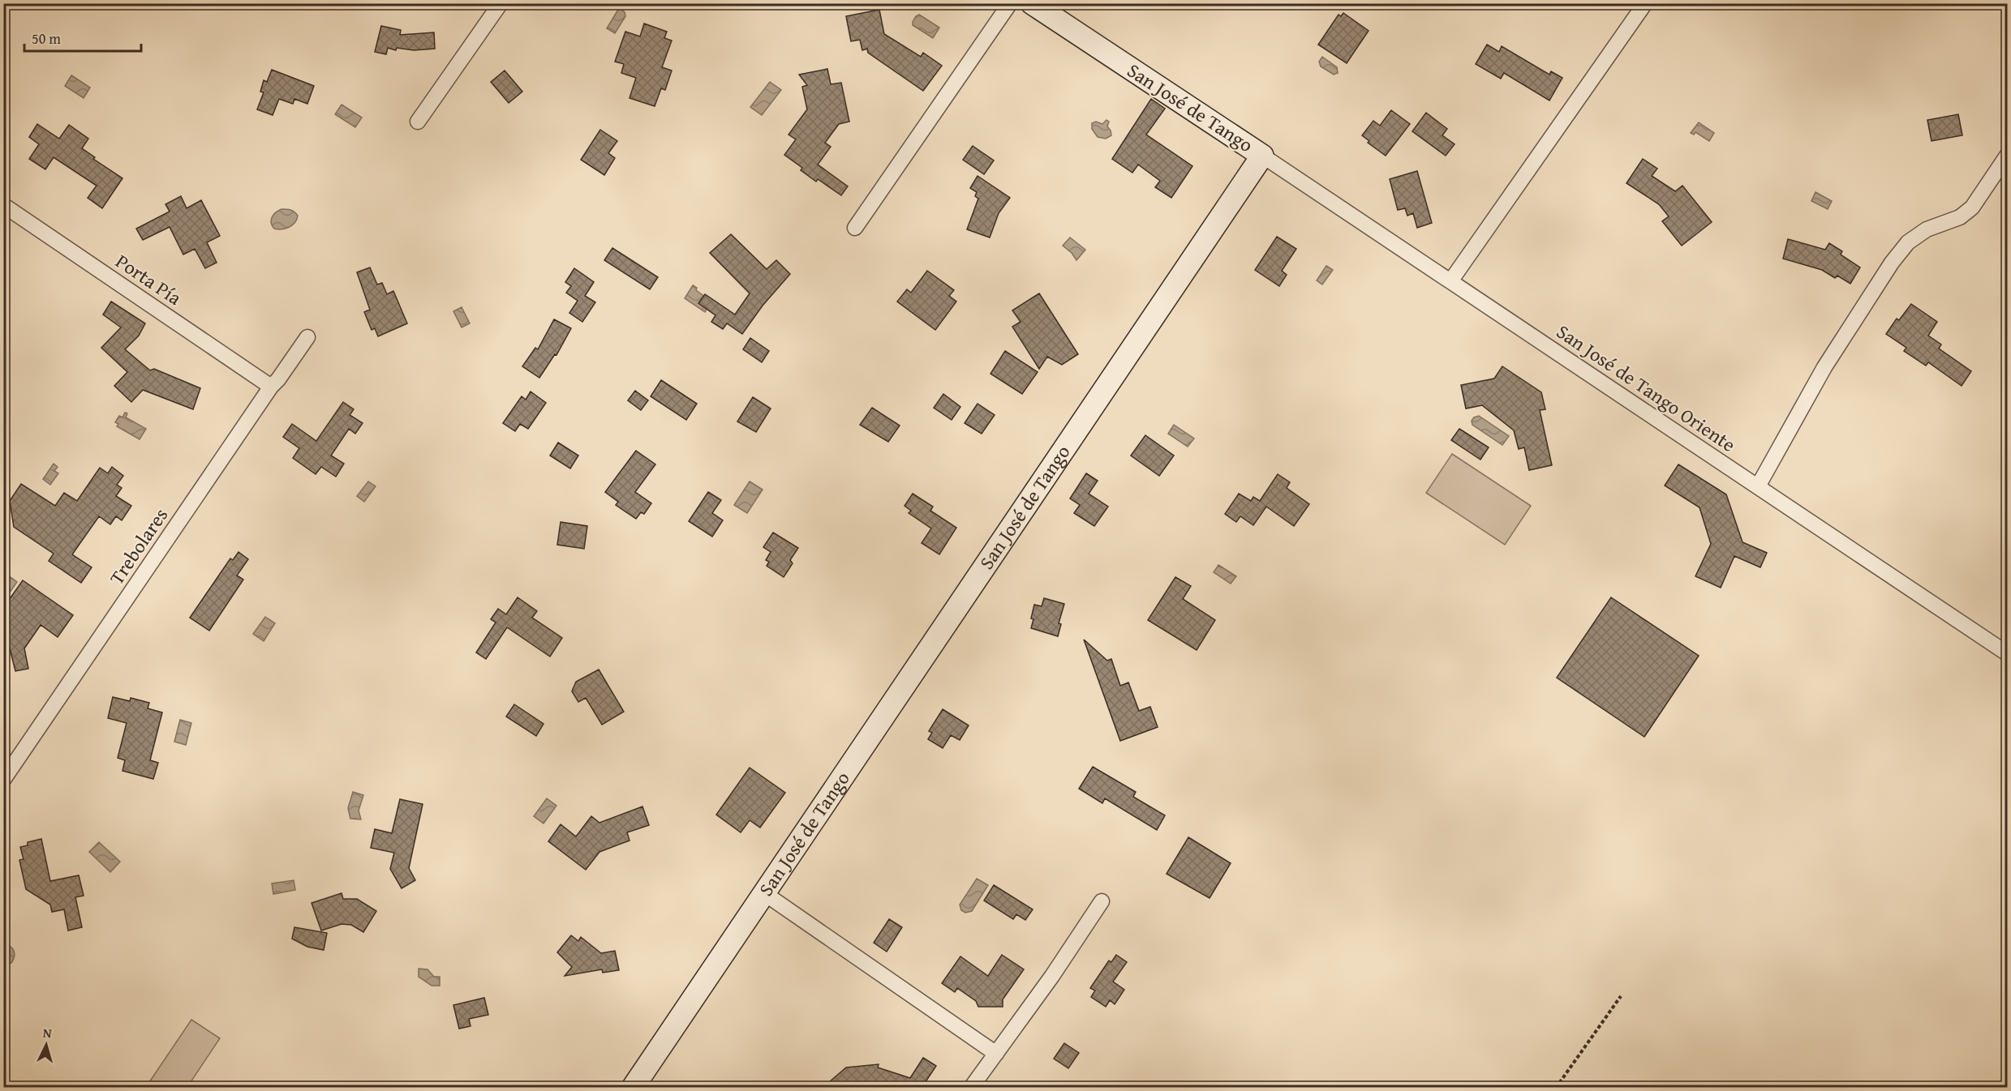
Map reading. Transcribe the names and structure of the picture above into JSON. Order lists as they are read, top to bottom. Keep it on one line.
{"streets":{"street":["San José de Tango","Porta Pía","San José de Tango Oriente","Trebolares"]},"crossings":[["San José de Tango","San José de Tango Oriente"],["Porta Pía","Trebolares"]],"scale_bar":"50 m","north":"top"}
